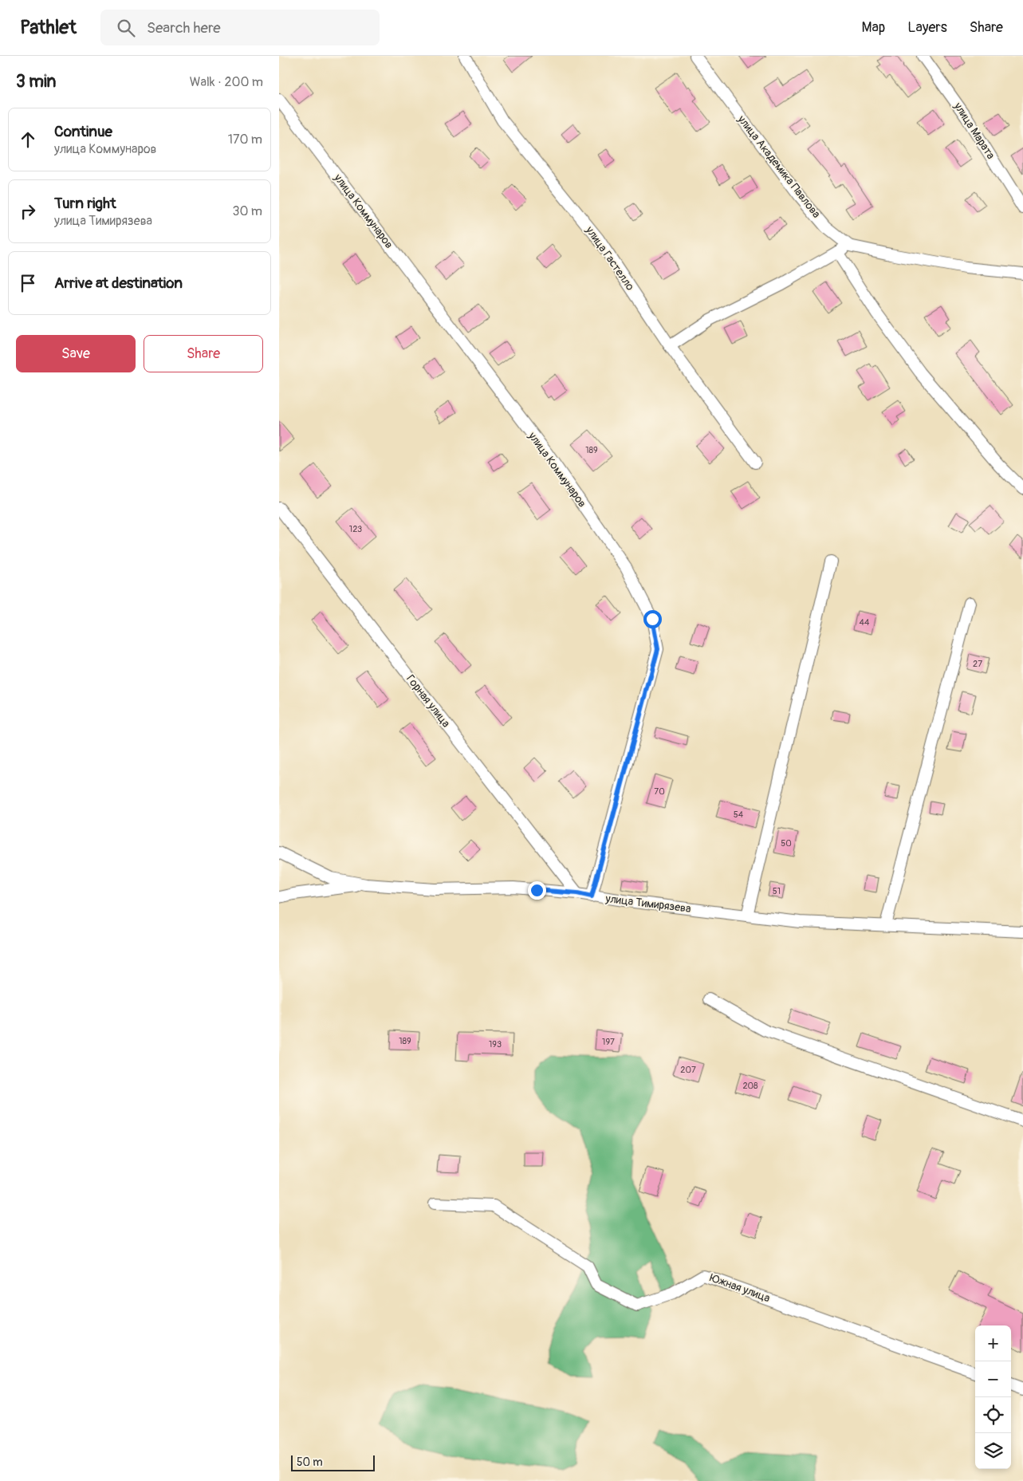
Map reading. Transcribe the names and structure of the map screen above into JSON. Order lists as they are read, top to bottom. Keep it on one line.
{"streets":{"street":["улица Марата","улица Академика Павлова","улица Коммунаров","улица Гастелло","Горная улица","улица Тимирязева","Южная улица"]},"crossings":[["улица Коммунаров","улица Тимирязева"],["Горная улица","улица Тимирязева"]],"house_numbers":["189","123","44","27","70","54","50","51","189","197","193","207","208"],"scale_bar":"50 m","page":{"header":"Pathlet","search":"Search here","nav":["Map","Layers","Share"],"heading":["3 min","Walk · 200 m"],"list":[["Continue","улица Коммунаров","170 m"],["Turn right","улица Тимирязева","30 m"],"Arrive at destination"],"buttons":["Save","Share"],"map_buttons":["+","−"],"scale":"50 m"}}
